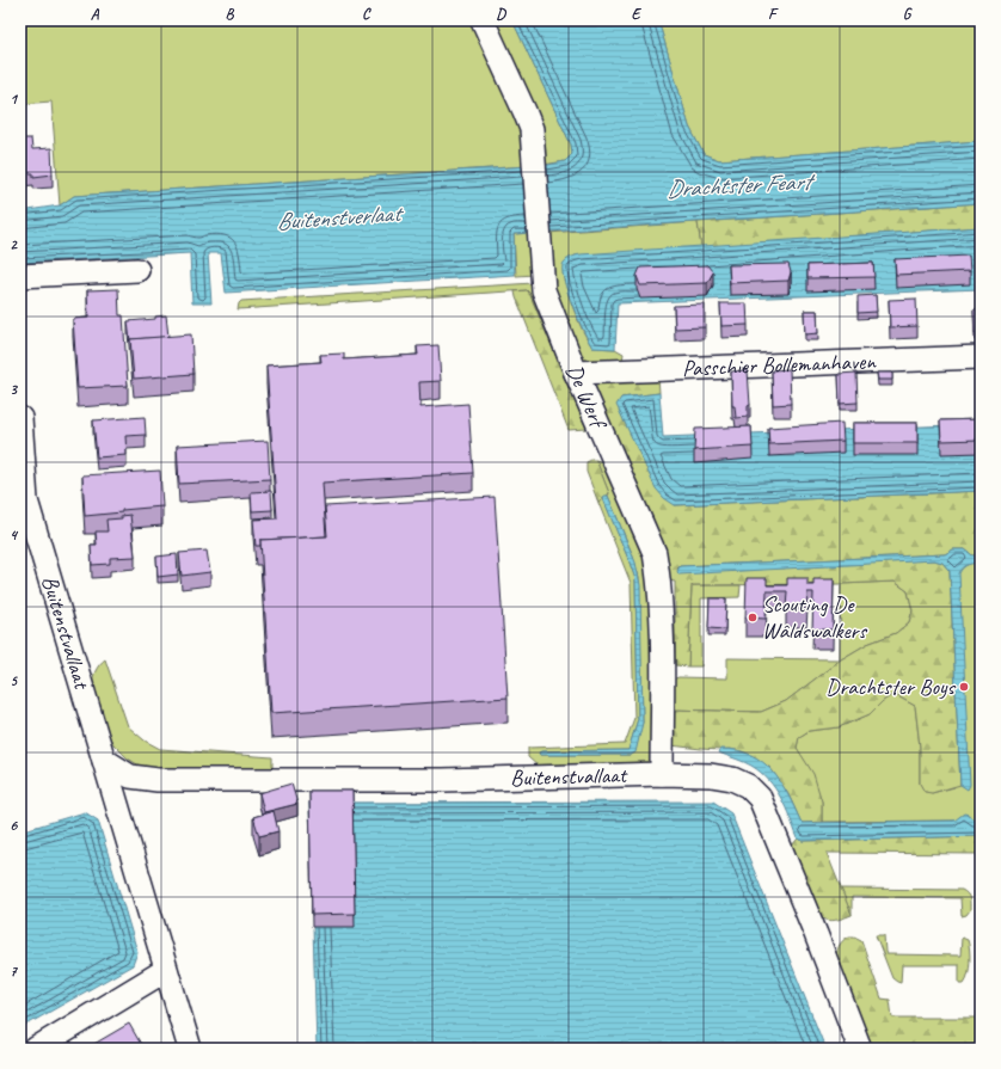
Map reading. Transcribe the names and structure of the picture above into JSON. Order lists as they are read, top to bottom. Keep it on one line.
{"streets":{"street":["Passchier Bollemanhaven","De Werf","Buitenstvallaat"]},"crossings":[["Passchier Bollemanhaven","De Werf"],["De Werf","Buitenstvallaat"]],"water":["Drachtster Feart","Buitenstverlaat"],"places":["Scouting De Wâldswalkers","Drachtster Boys"],"grid":{"columns":["A","B","C","D","E","F","G"],"rows":["1","2","3","4","5","6","7"]}}
